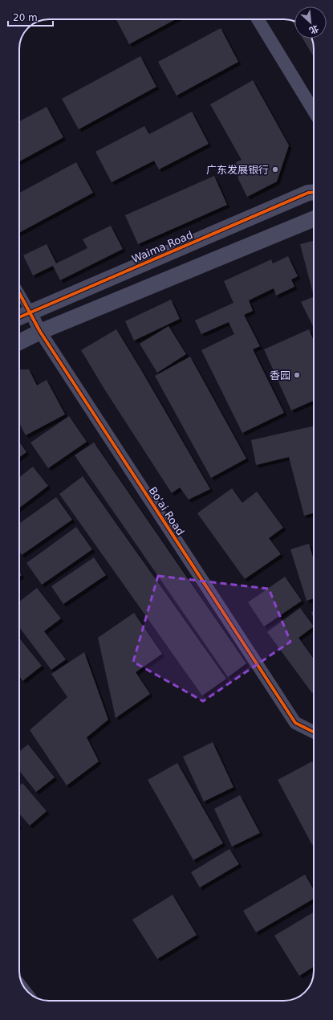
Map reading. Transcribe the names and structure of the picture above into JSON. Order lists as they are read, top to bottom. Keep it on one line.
{"streets":{"street":["Waima Road","Bo'ai Road"]},"crossings":[["Waima Road","Bo'ai Road"]],"places":["广东发展银行","香园"],"scale_bar":"20 m","north":"bottom right"}
